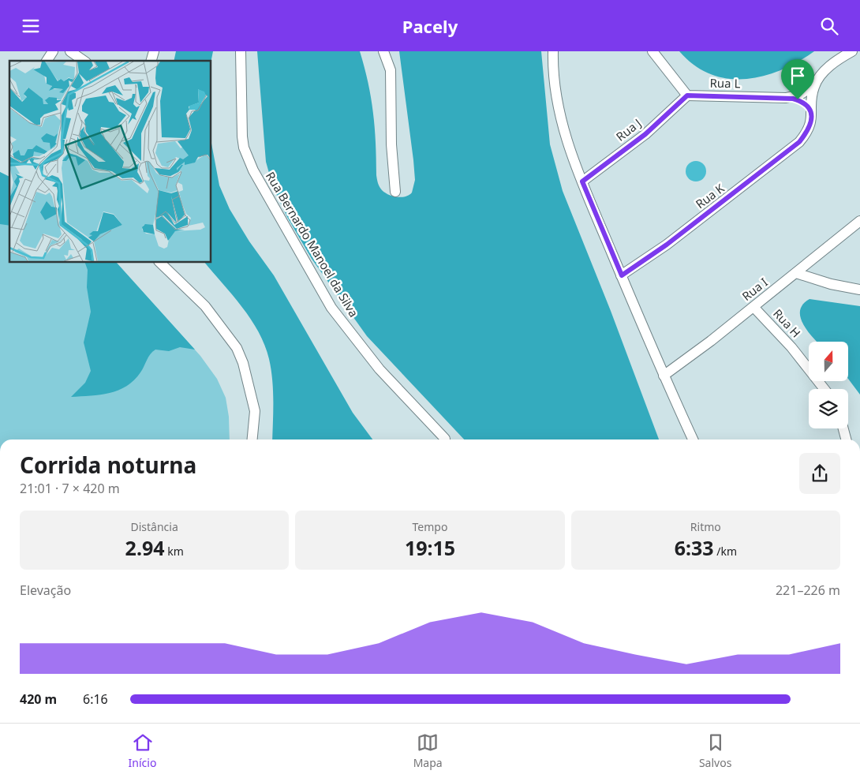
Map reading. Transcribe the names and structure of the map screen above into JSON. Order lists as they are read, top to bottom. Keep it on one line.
{"streets":{"street":["Rua L","Rua J","Rua K","Rua Bernardo Manoel da Silva","Rua I","Rua H"]},"crossings":[["Rua L","Rua J"],["Rua I","Rua H"]],"north":"top","page":{"header":"Pacely","heading":["Corrida noturna","21:01 · 7 × 420 m"],"stats":[["Distância","2.94 km"],["Tempo","19:15"],["Ritmo","6:33 /km"]],"chart":["Elevação","221–226 m"],"list":[{"name":"420 m","note":"6:16"}],"tabs":["Início","Mapa","Salvos"]}}
